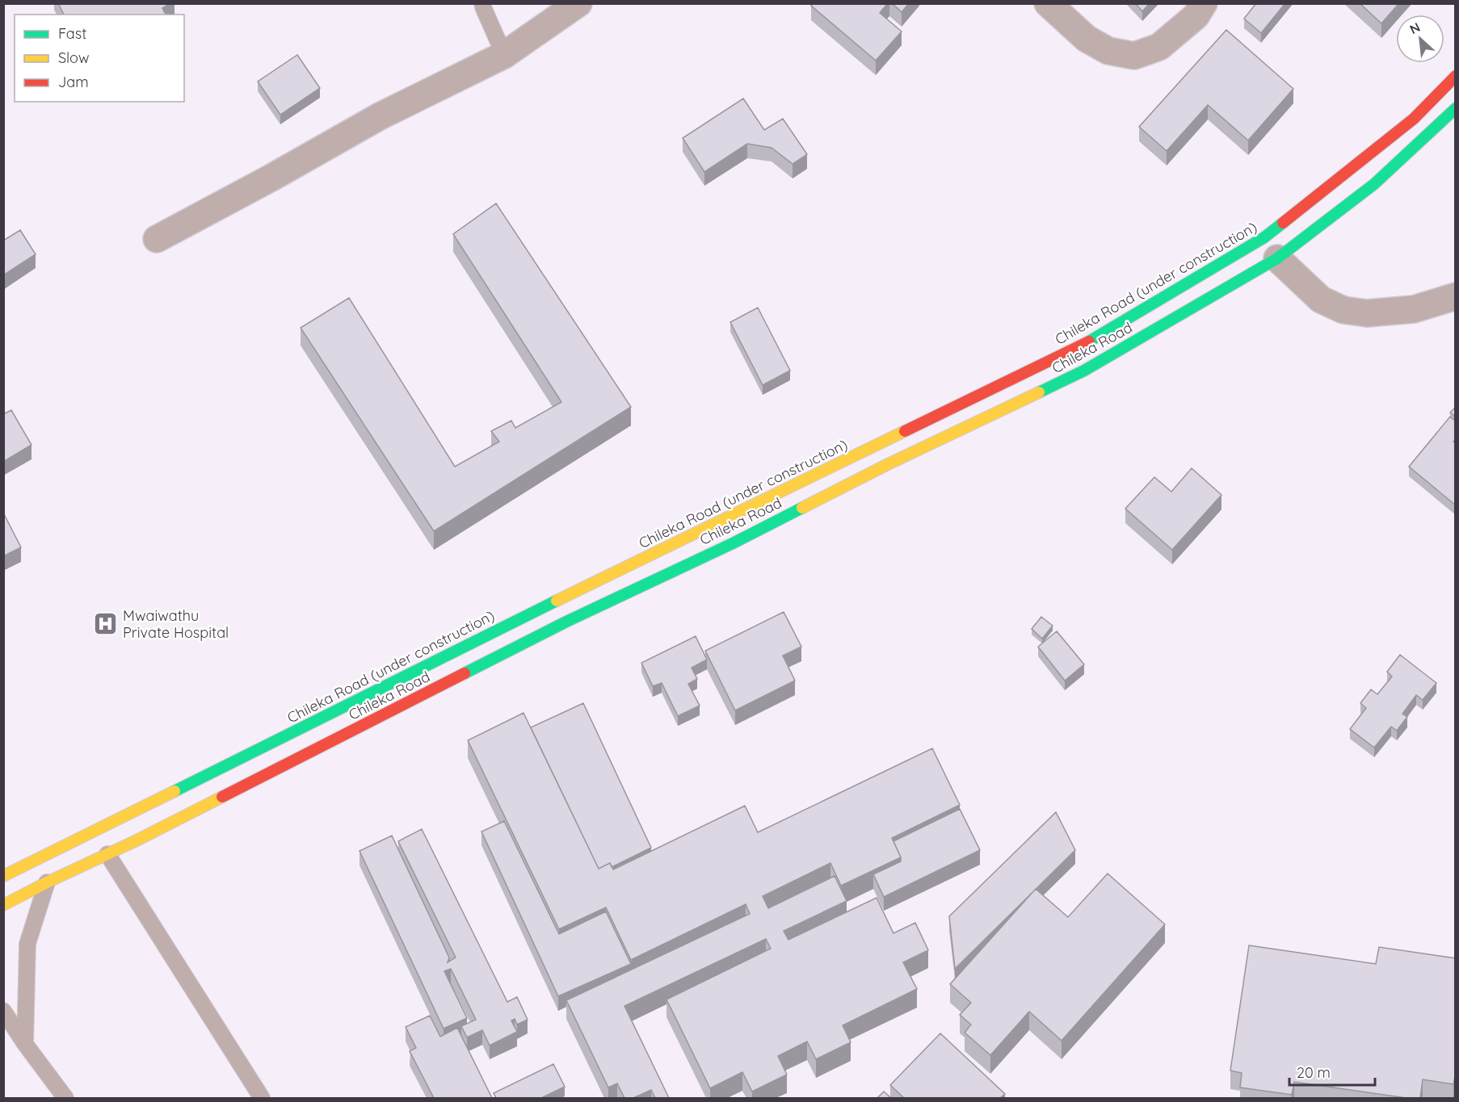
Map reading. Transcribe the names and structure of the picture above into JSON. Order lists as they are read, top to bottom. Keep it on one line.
{"streets":{"highway":["Chileka Road (under construction)","Chileka Road"]},"places":{"hospital":["Mwaiwathu Private Hospital"]},"legend":["Fast","Slow","Jam"],"scale_bar":"20 m","north":"top left"}
